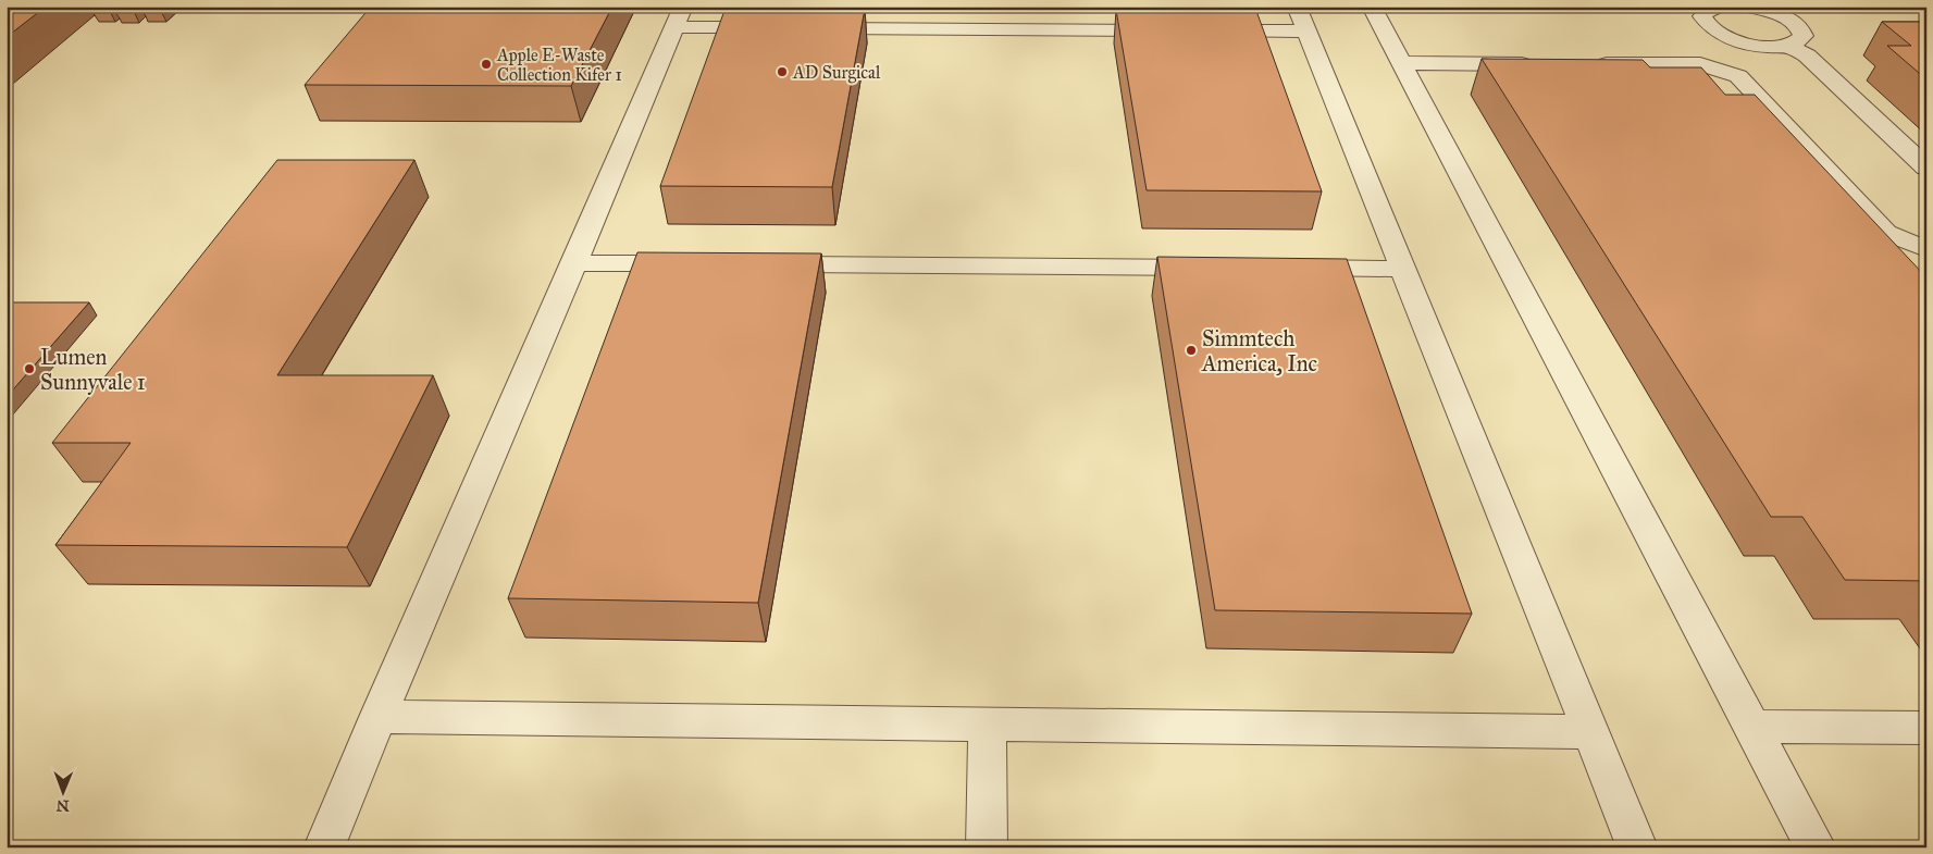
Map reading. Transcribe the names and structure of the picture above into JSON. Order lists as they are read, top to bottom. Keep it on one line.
{"places":["Apple E-Waste Collection Kifer 1","AD Surgical","Simmtech America, Inc","Lumen Sunnyvale 1"],"north":"bottom"}
